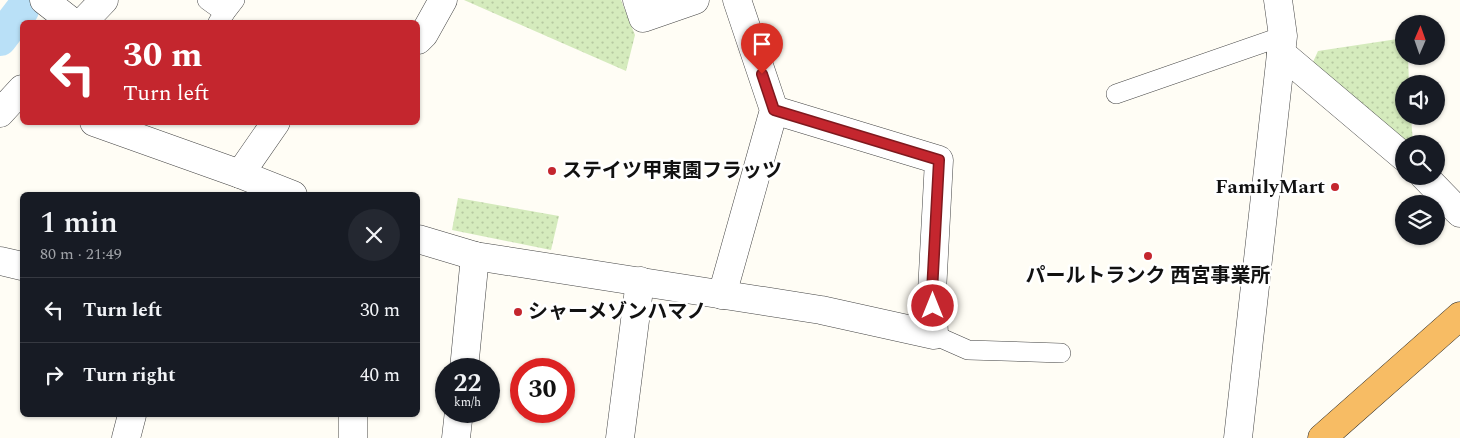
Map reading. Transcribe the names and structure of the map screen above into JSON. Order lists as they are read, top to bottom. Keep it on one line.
{"places":["ステイツ甲東園フラッツ","FamilyMart","パールトランク 西宮事業所","シャーメゾンハマノ"],"north":"top","page":{"turn":["30 m","Turn left"],"heading":["1 min","80 m · 21:49"],"list":[{"name":"Turn left","value":"30 m"},{"name":"Turn right","value":"40 m"}],"speed":"22 km/h","limit":"30"}}
